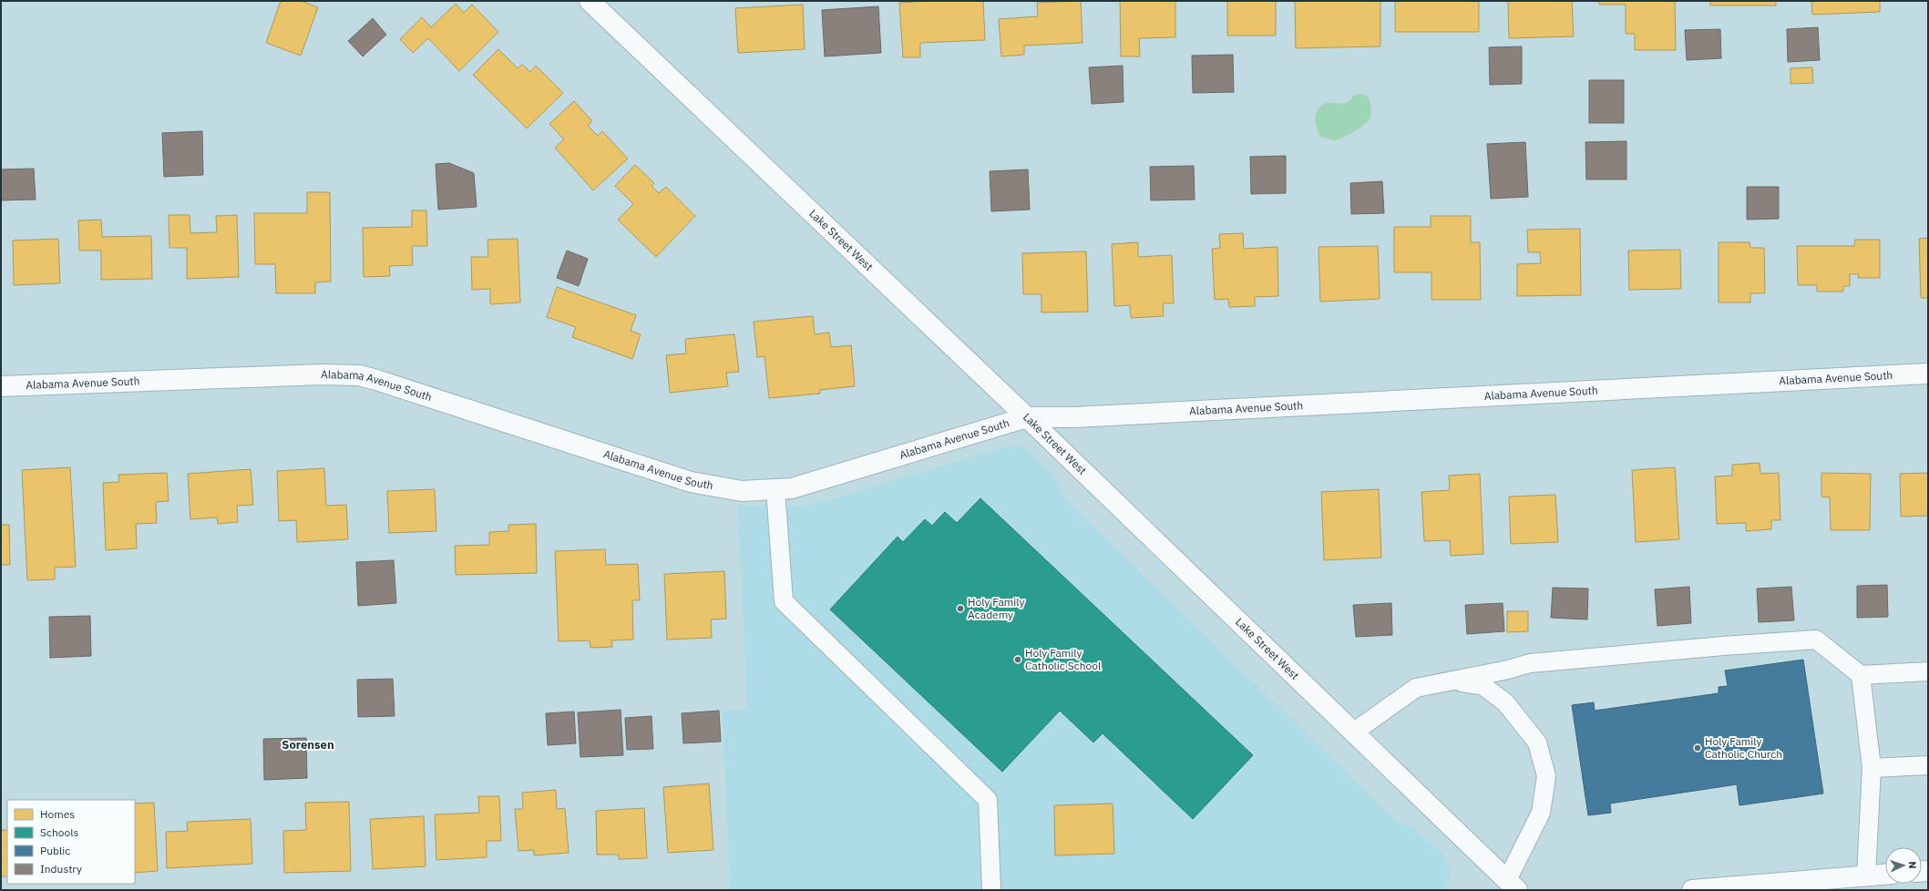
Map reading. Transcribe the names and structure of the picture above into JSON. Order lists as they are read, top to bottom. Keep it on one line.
{"streets":{"street":["Lake Street West","Alabama Avenue South"]},"crossings":[["Lake Street West","Alabama Avenue South"]],"districts":["Sorensen"],"places":["Holy Family Academy","Holy Family Catholic School","Holy Family Catholic Church"],"legend":["Homes","Schools","Public","Industry"],"north":"right"}
